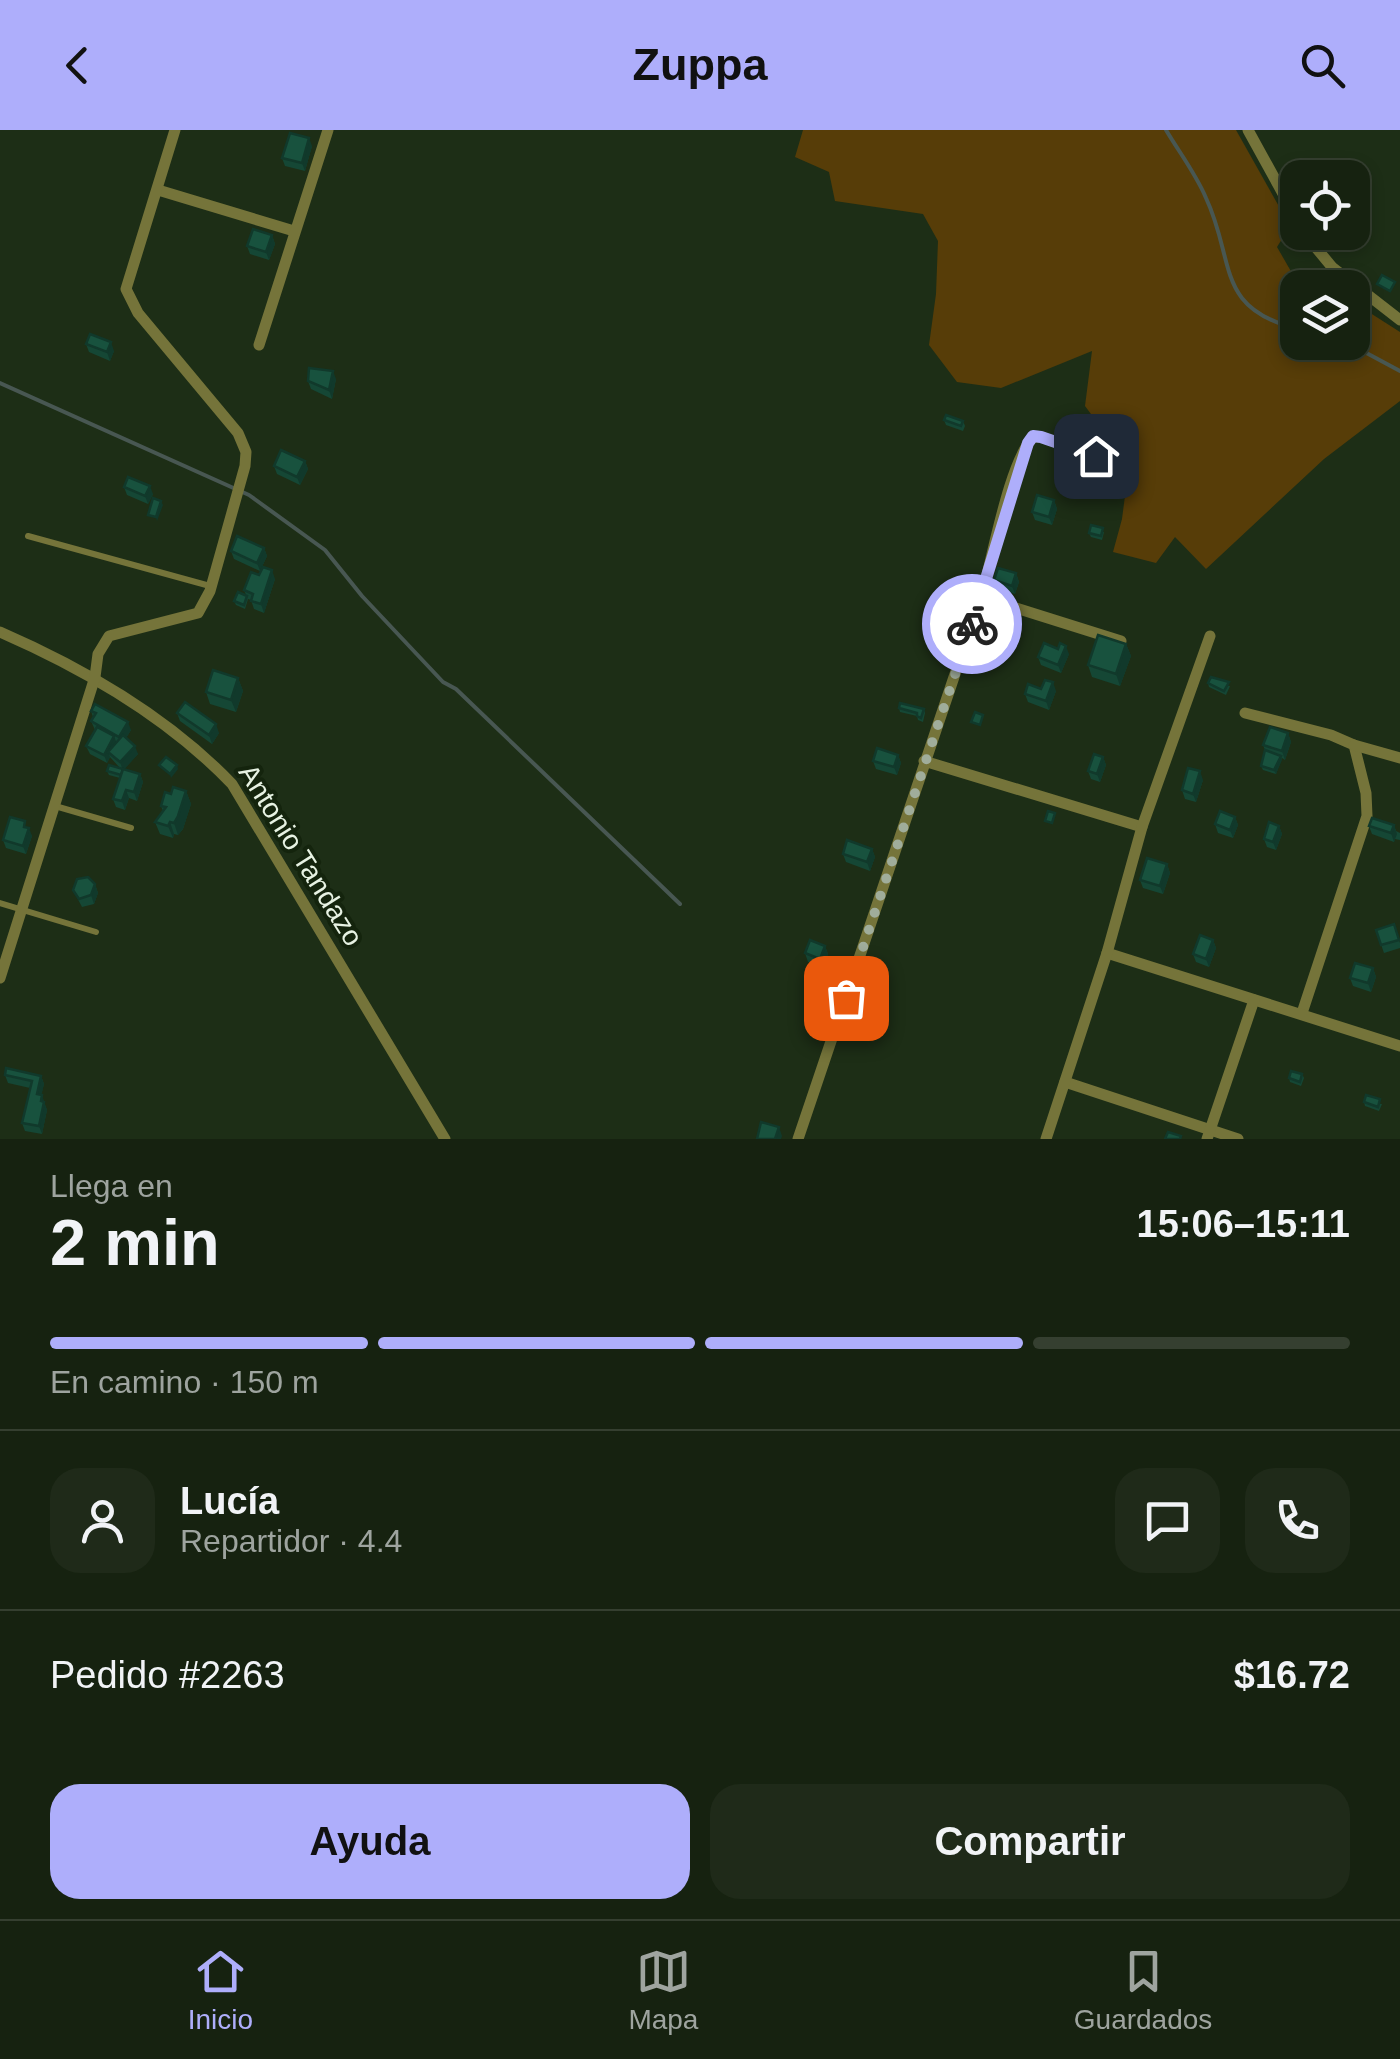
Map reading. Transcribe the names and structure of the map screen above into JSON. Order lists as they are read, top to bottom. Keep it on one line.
{"streets":{"street":["Antonio Tandazo"]},"page":{"header":"Zuppa","heading":["2 min","Llega en","15:06–15:11"],"panel":["Lucía","Repartidor · 4.4","Pedido #2263","$16.72"],"bar":"En camino · 150 m","buttons":["Ayuda","Compartir"],"tabs":["Inicio","Mapa","Guardados"]}}
